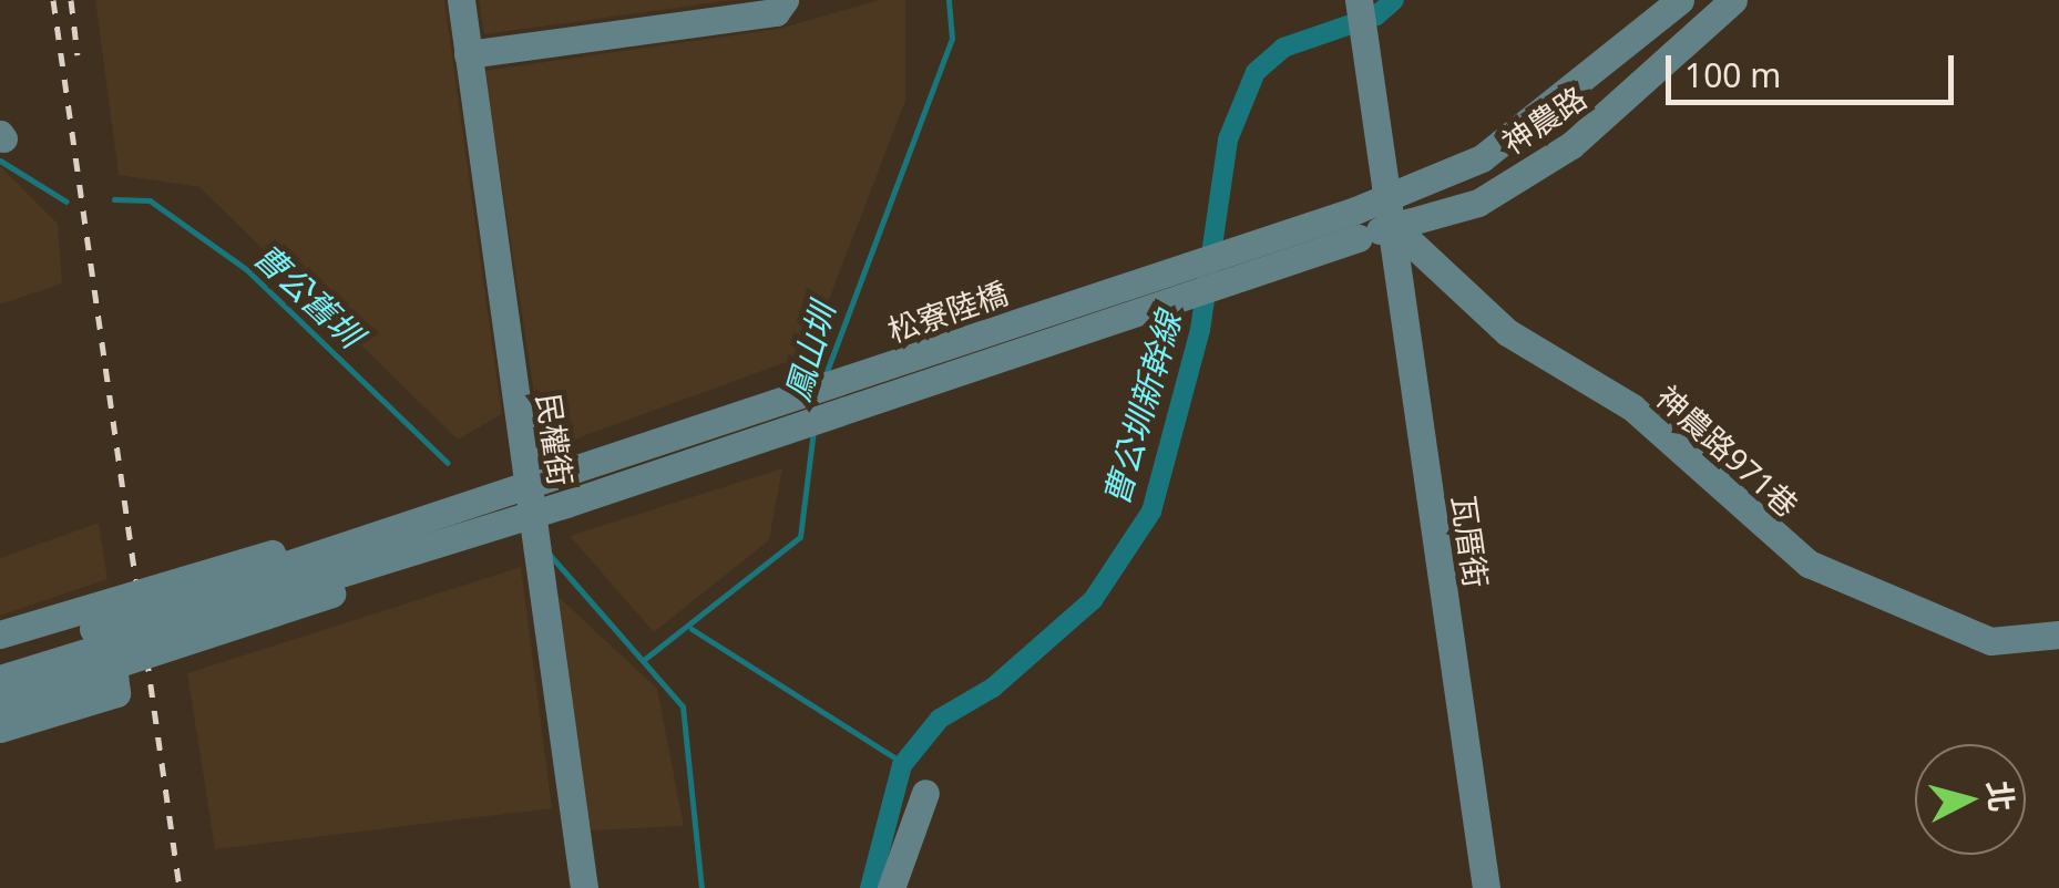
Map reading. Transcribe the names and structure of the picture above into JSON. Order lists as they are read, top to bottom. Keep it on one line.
{"streets":{"street":["神農路","松寮陸橋","民權街","神農路971巷","瓦厝街"]},"crossings":[["神農路","松寮陸橋"],["神農路","神農路971巷"],["神農路","瓦厝街"],["神農路971巷","瓦厝街"]],"water":["曹公舊圳","鳳山圳","曹公圳新幹線"],"scale_bar":"100 m","north":"right"}
